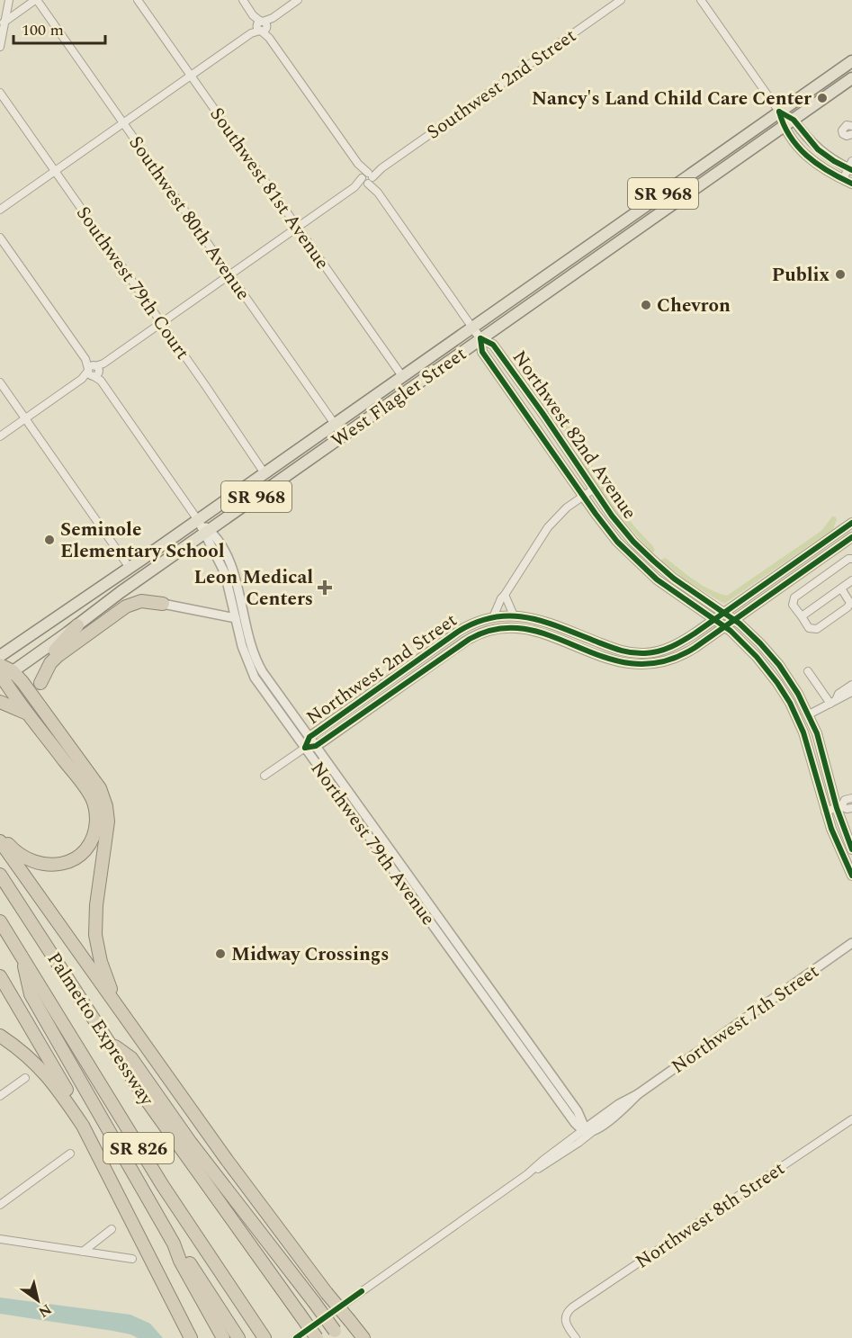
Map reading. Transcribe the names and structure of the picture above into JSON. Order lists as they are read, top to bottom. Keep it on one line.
{"streets":{"highway":["Palmetto Expressway","SR 826"],"main road":["SR 968","West Flagler Street"],"street":["Southwest 2nd Street","Southwest 81st Avenue","Southwest 80th Avenue","Southwest 79th Court","Northwest 82nd Avenue","Northwest 2nd Street","Northwest 79th Avenue","Northwest 7th Street","Northwest 8th Street"]},"crossings":[["Southwest 2nd Street","Southwest 81st Avenue"],["Southwest 2nd Street","Southwest 80th Avenue"],["Southwest 2nd Street","Southwest 79th Court"],["Southwest 81st Avenue","West Flagler Street"],["Southwest 80th Avenue","West Flagler Street"],["Southwest 79th Court","West Flagler Street"],["West Flagler Street","Northwest 82nd Avenue"],["West Flagler Street","Northwest 79th Avenue"],["Northwest 82nd Avenue","Northwest 2nd Street"],["Northwest 2nd Street","Northwest 79th Avenue"],["Northwest 79th Avenue","Northwest 7th Street"]],"places":{"other":["Nancy's Land Child Care Center","Publix","Chevron","Seminole Elementary School","Midway Crossings"],"health":["Leon Medical Centers"]},"scale_bar":"100 m","north":"bottom right"}
